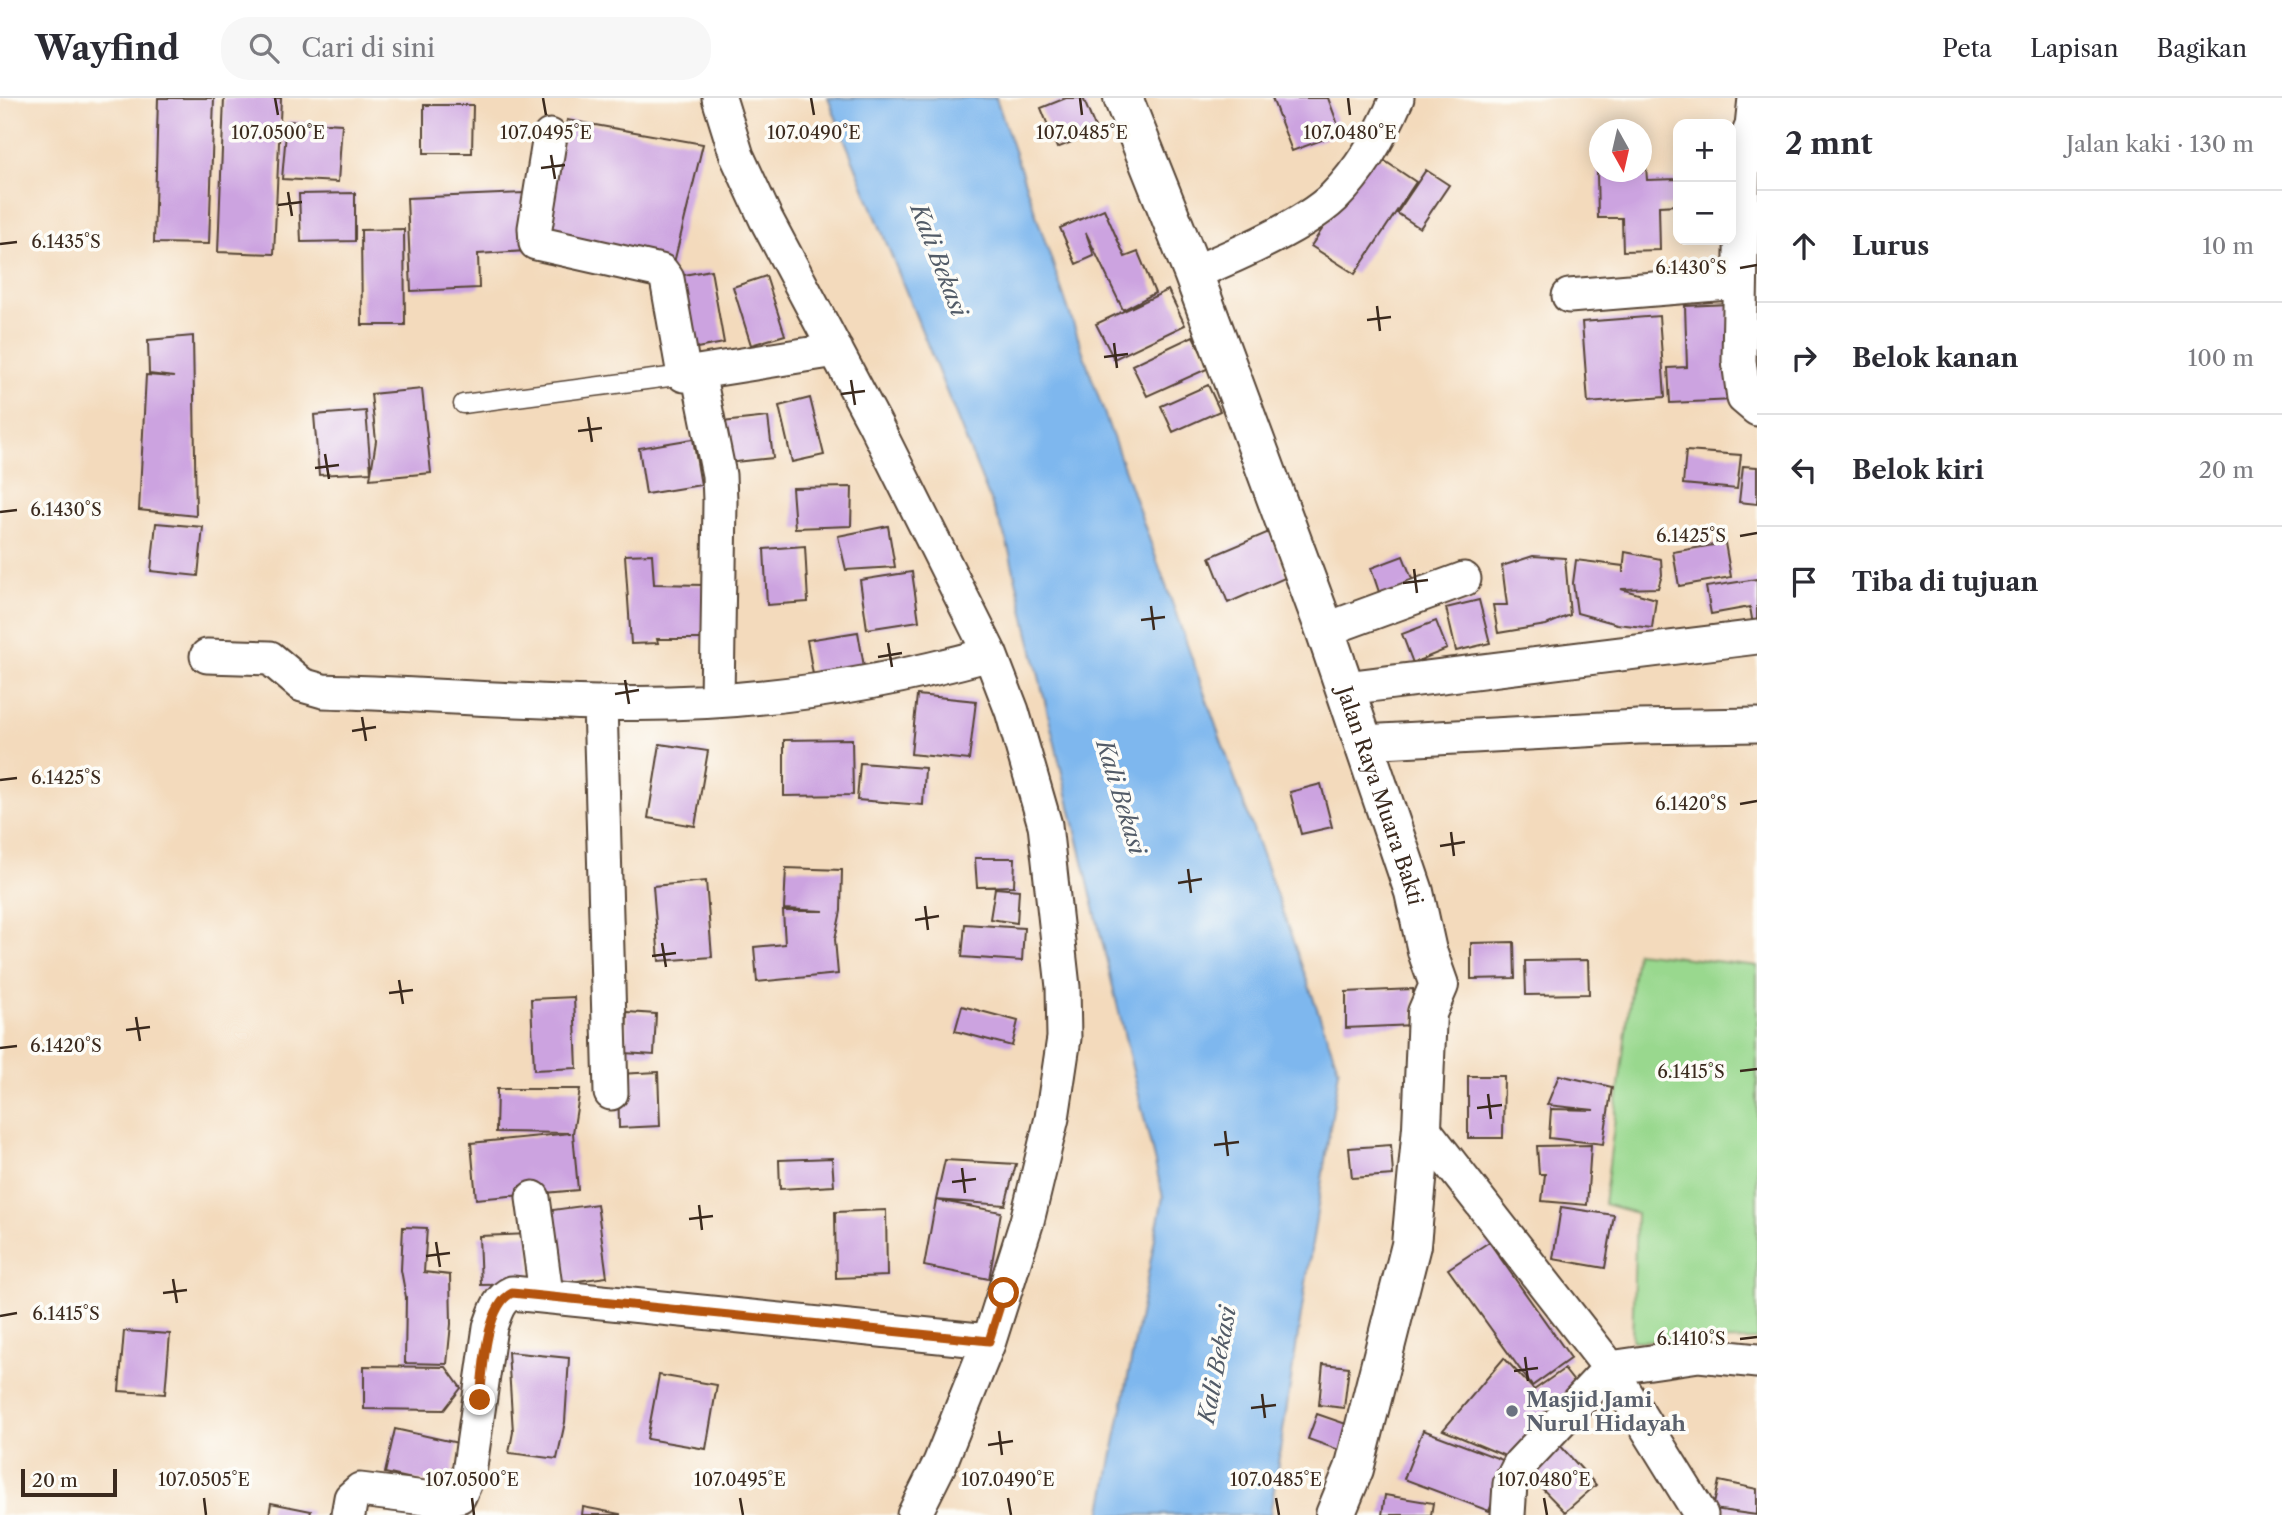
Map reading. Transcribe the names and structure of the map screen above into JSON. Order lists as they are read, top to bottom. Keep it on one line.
{"streets":{"main road":["Jalan Raya Muara Bakti"]},"water":["Kali Bekasi"],"places":["Masjid Jami Nurul Hidayah"],"scale_bar":"20 m","north":"bottom","page":{"header":"Wayfind","search":"Cari di sini","nav":["Peta","Lapisan","Bagikan"],"heading":["2 mnt","Jalan kaki · 130 m"],"map_buttons":["+","−"],"list":[["Lurus","10 m"],["Belok kanan","100 m"],["Belok kiri","20 m"],"Tiba di tujuan"],"scale":"20 m"},"coordinates":["107.0500°E","107.0495°E","107.0490°E","107.0485°E","107.0480°E","6.1435°S","6.1430°S","6.1425°S","6.1420°S","6.1415°S","6.1410°S","107.0505°E"]}
